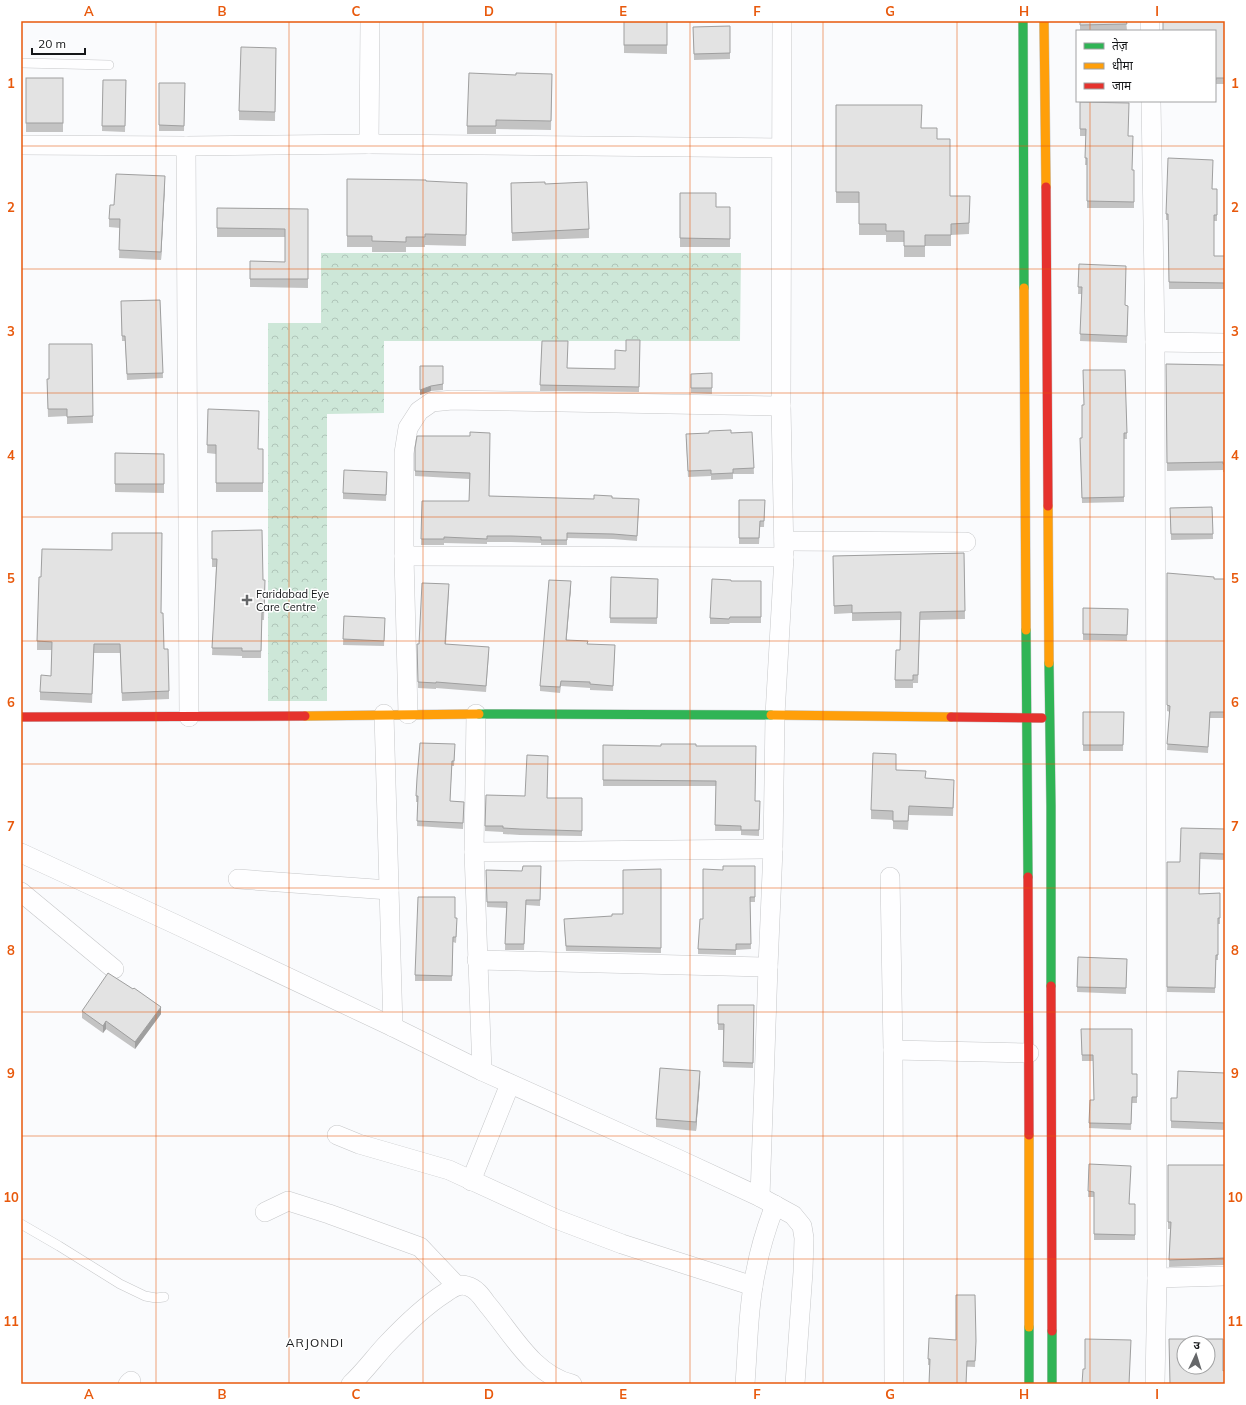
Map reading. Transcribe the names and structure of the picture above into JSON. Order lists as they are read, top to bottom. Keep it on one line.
{"districts":["ARJONDI"],"places":{"health":["Faridabad Eye Care Centre"]},"legend":["तेज़","धीमा","जाम"],"scale_bar":"20 m","north":"top","grid":{"columns":["A","B","C","D","E","F","G","H","I"],"rows":["1","2","3","4","5","6","7","8","9","10","11"]}}
